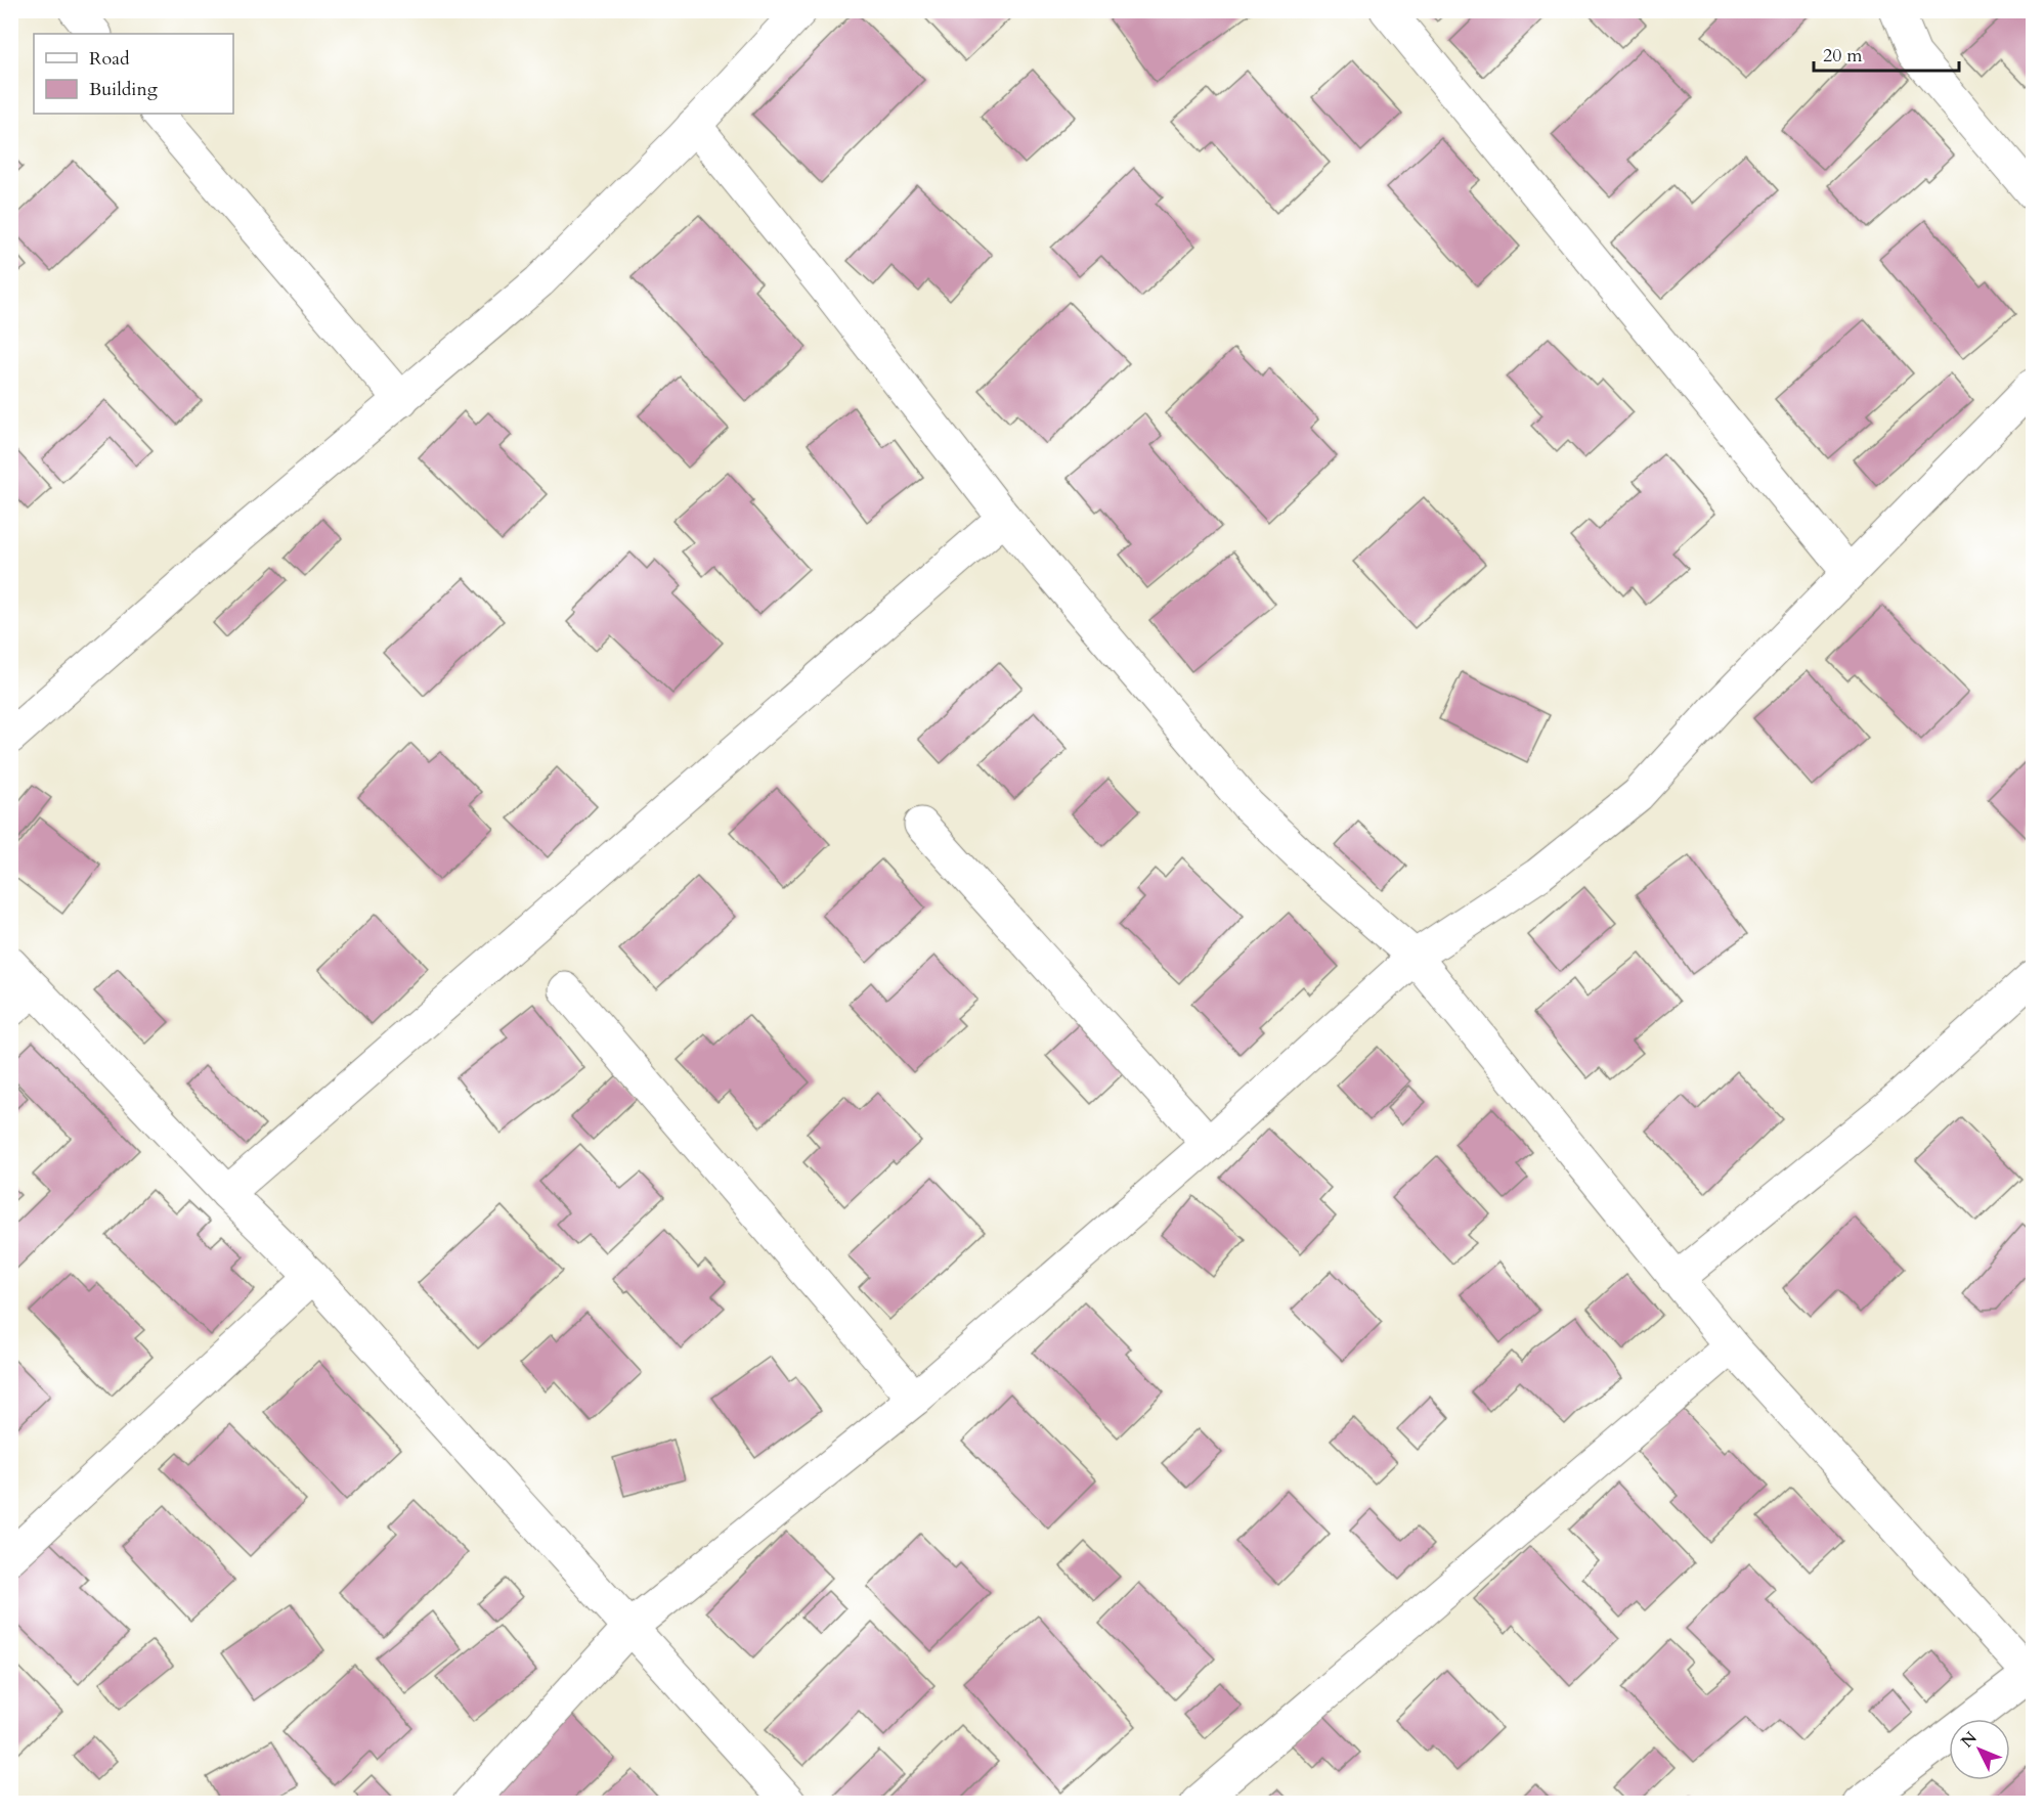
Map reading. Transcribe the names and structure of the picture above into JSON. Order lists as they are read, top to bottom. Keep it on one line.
{"legend":["Road","Building"],"scale_bar":"20 m","north":"top left"}
